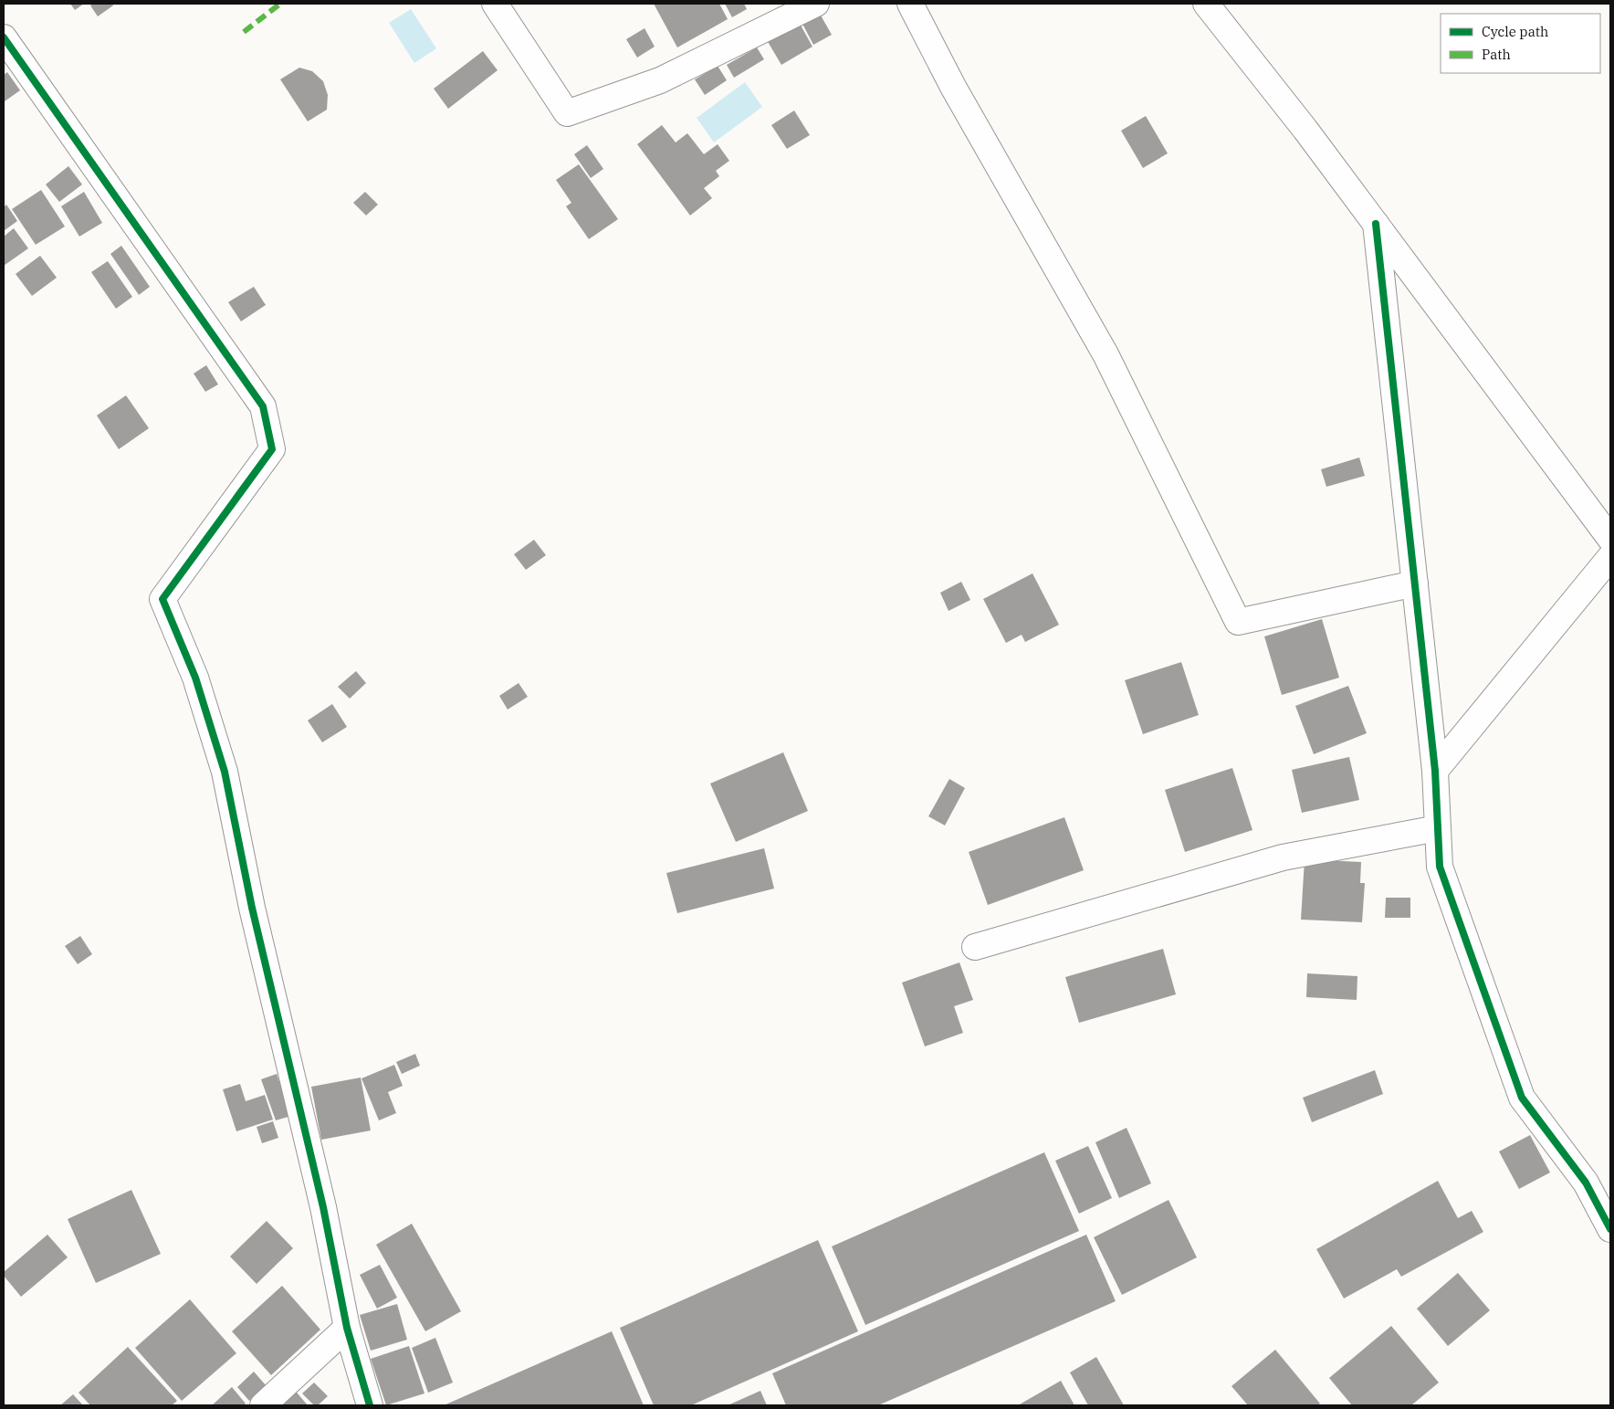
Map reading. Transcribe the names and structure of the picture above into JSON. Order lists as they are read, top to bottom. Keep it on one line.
{"legend":["Cycle path","Path"]}
